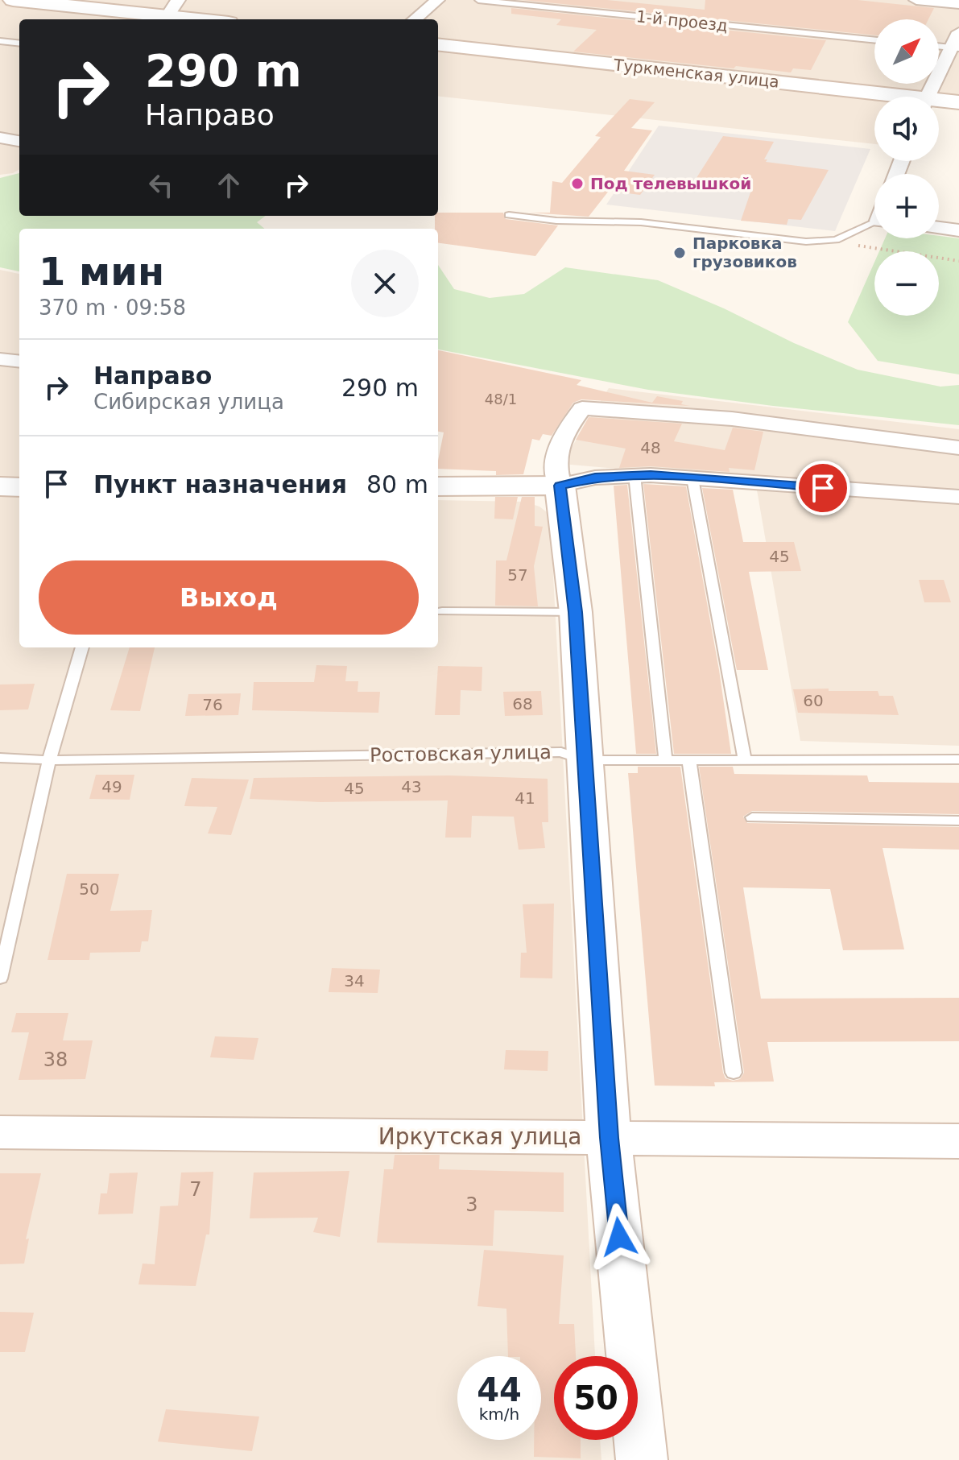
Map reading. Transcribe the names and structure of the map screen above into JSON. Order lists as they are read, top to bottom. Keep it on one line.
{"streets":{"main road":["Туркменская улица","Иркутская улица"],"lane":["1-й проезд","Ростовская улица"]},"places":["Под телевышкой","Парковка грузовиков"],"house_numbers":["48/1","48","45","57","60","68","76","49","43","45","41","50","34","38","7","3"],"north":"top right","page":{"map_buttons":["+","−"],"turn":["290 m","Направо"],"heading":["1 мин","370 m · 09:58"],"list":[{"name":"Направо","note":"Сибирская улица","value":"290 m"},{"name":"Пункт назначения","value":"80 m"}],"buttons":"Выход","speed":"44 km/h","limit":"50"}}
